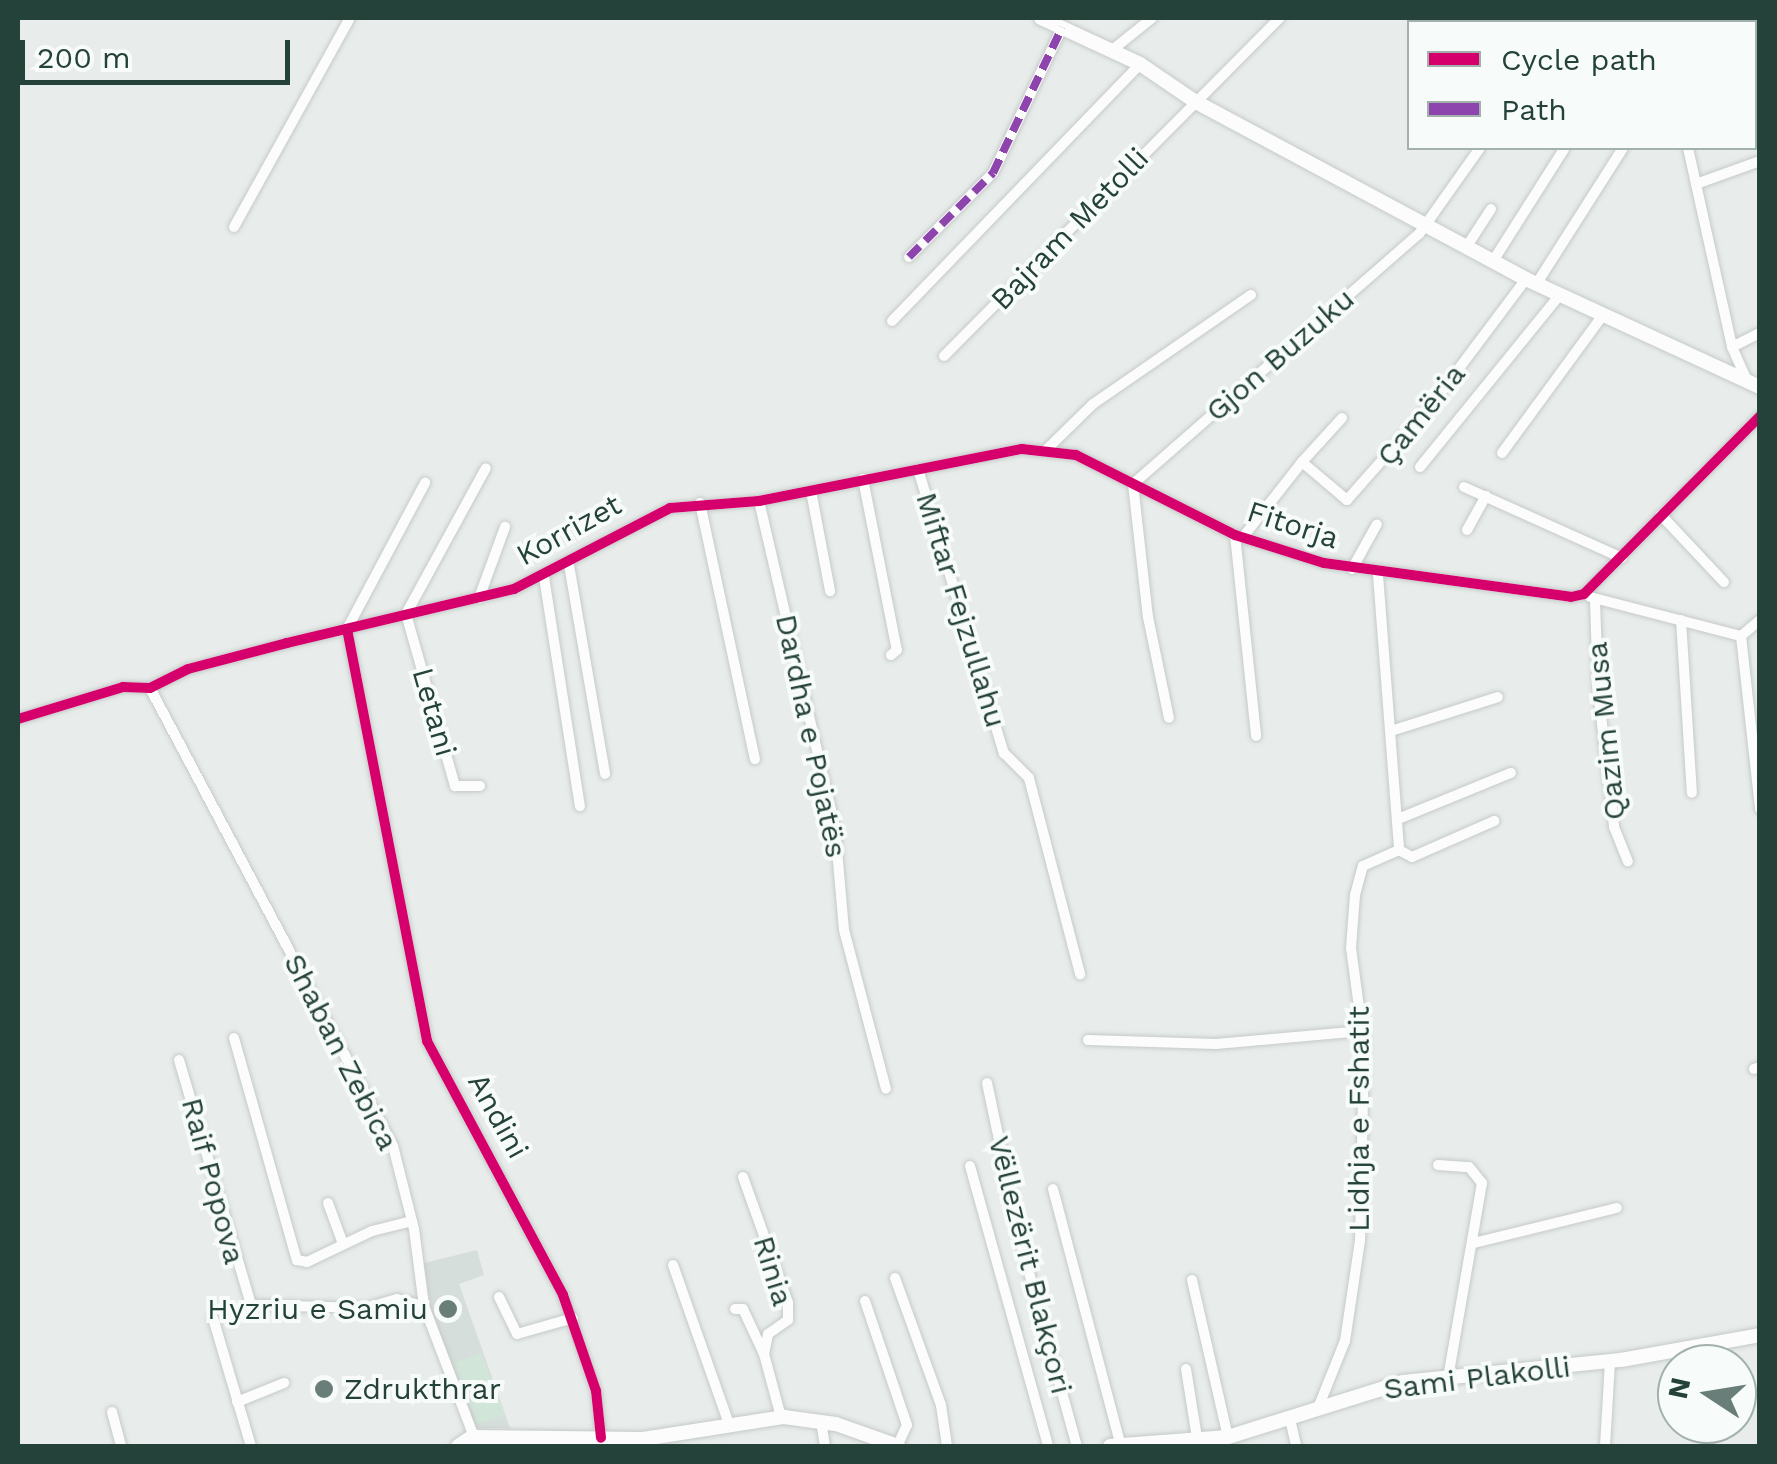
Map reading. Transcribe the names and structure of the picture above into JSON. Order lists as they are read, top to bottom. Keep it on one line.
{"streets":{"street":["Bajram Metolli","Gjon Buzuku","Çamëria","Fitorja","Korrizet","Miftar Fejzullahu","Letani","Qazim Musa","Dardha e Pojatës","Shaban Zebica","Andini","Lidhja e Fshatit","Raif Popova","Vëllezërit Blakçori","Rinia","Sami Plakolli"]},"crossings":[["Gjon Buzuku","Fitorja"],["Çamëria","Fitorja"],["Fitorja","Korrizet"],["Fitorja","Miftar Fejzullahu"],["Fitorja","Qazim Musa"],["Fitorja","Dardha e Pojatës"],["Korrizet","Letani"],["Korrizet","Dardha e Pojatës"],["Korrizet","Shaban Zebica"],["Korrizet","Andini"],["Shaban Zebica","Raif Popova"],["Lidhja e Fshatit","Sami Plakolli"]],"places":["Hyzriu e Samiu","Zdrukthrar"],"legend":["Cycle path","Path"],"scale_bar":"200 m","north":"left"}
